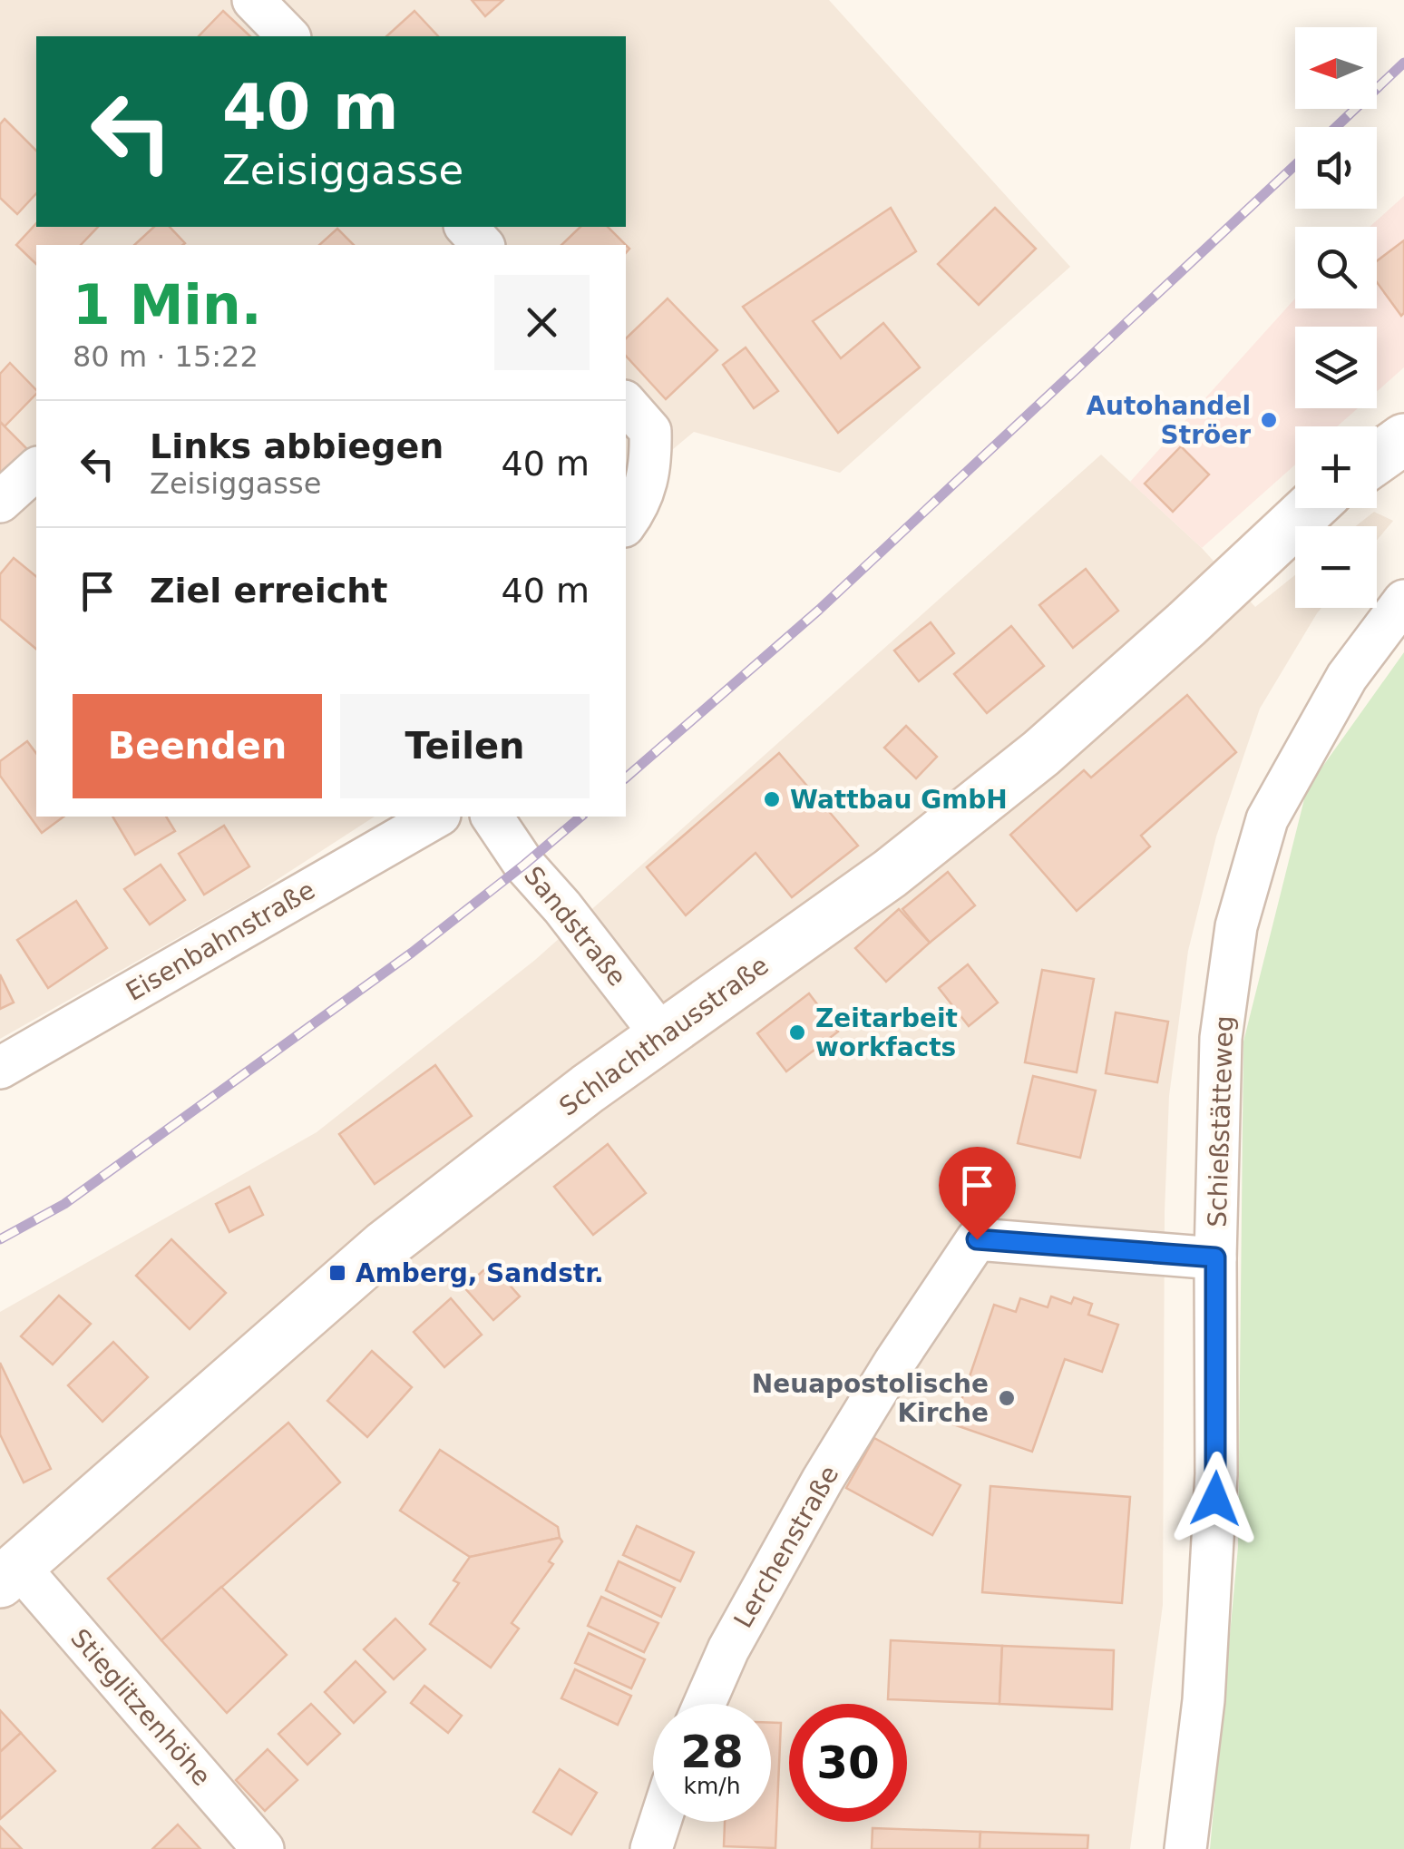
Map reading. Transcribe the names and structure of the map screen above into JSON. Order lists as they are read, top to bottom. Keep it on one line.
{"streets":{"main road":["Schlachthausstraße"],"street":["Sandstraße","Eisenbahnstraße","Schießstätteweg","Lerchenstraße","Stieglitzenhöhe"]},"crossings":[["Sandstraße","Schlachthausstraße"],["Schlachthausstraße","Stieglitzenhöhe"],["Schießstätteweg","Lerchenstraße"]],"places":{"other":["Autohandel Ströer","Wattbau GmbH","Zeitarbeit workfacts","Neuapostolische Kirche"],"transit":["Amberg, Sandstr."]},"north":"left","page":{"map_buttons":["+","−"],"turn":["40 m","Zeisiggasse"],"heading":["1 Min.","80 m · 15:22"],"list":[{"name":"Links abbiegen","note":"Zeisiggasse","value":"40 m"},{"name":"Ziel erreicht","value":"40 m"}],"buttons":["Beenden","Teilen"],"speed":"28 km/h","limit":"30"}}
